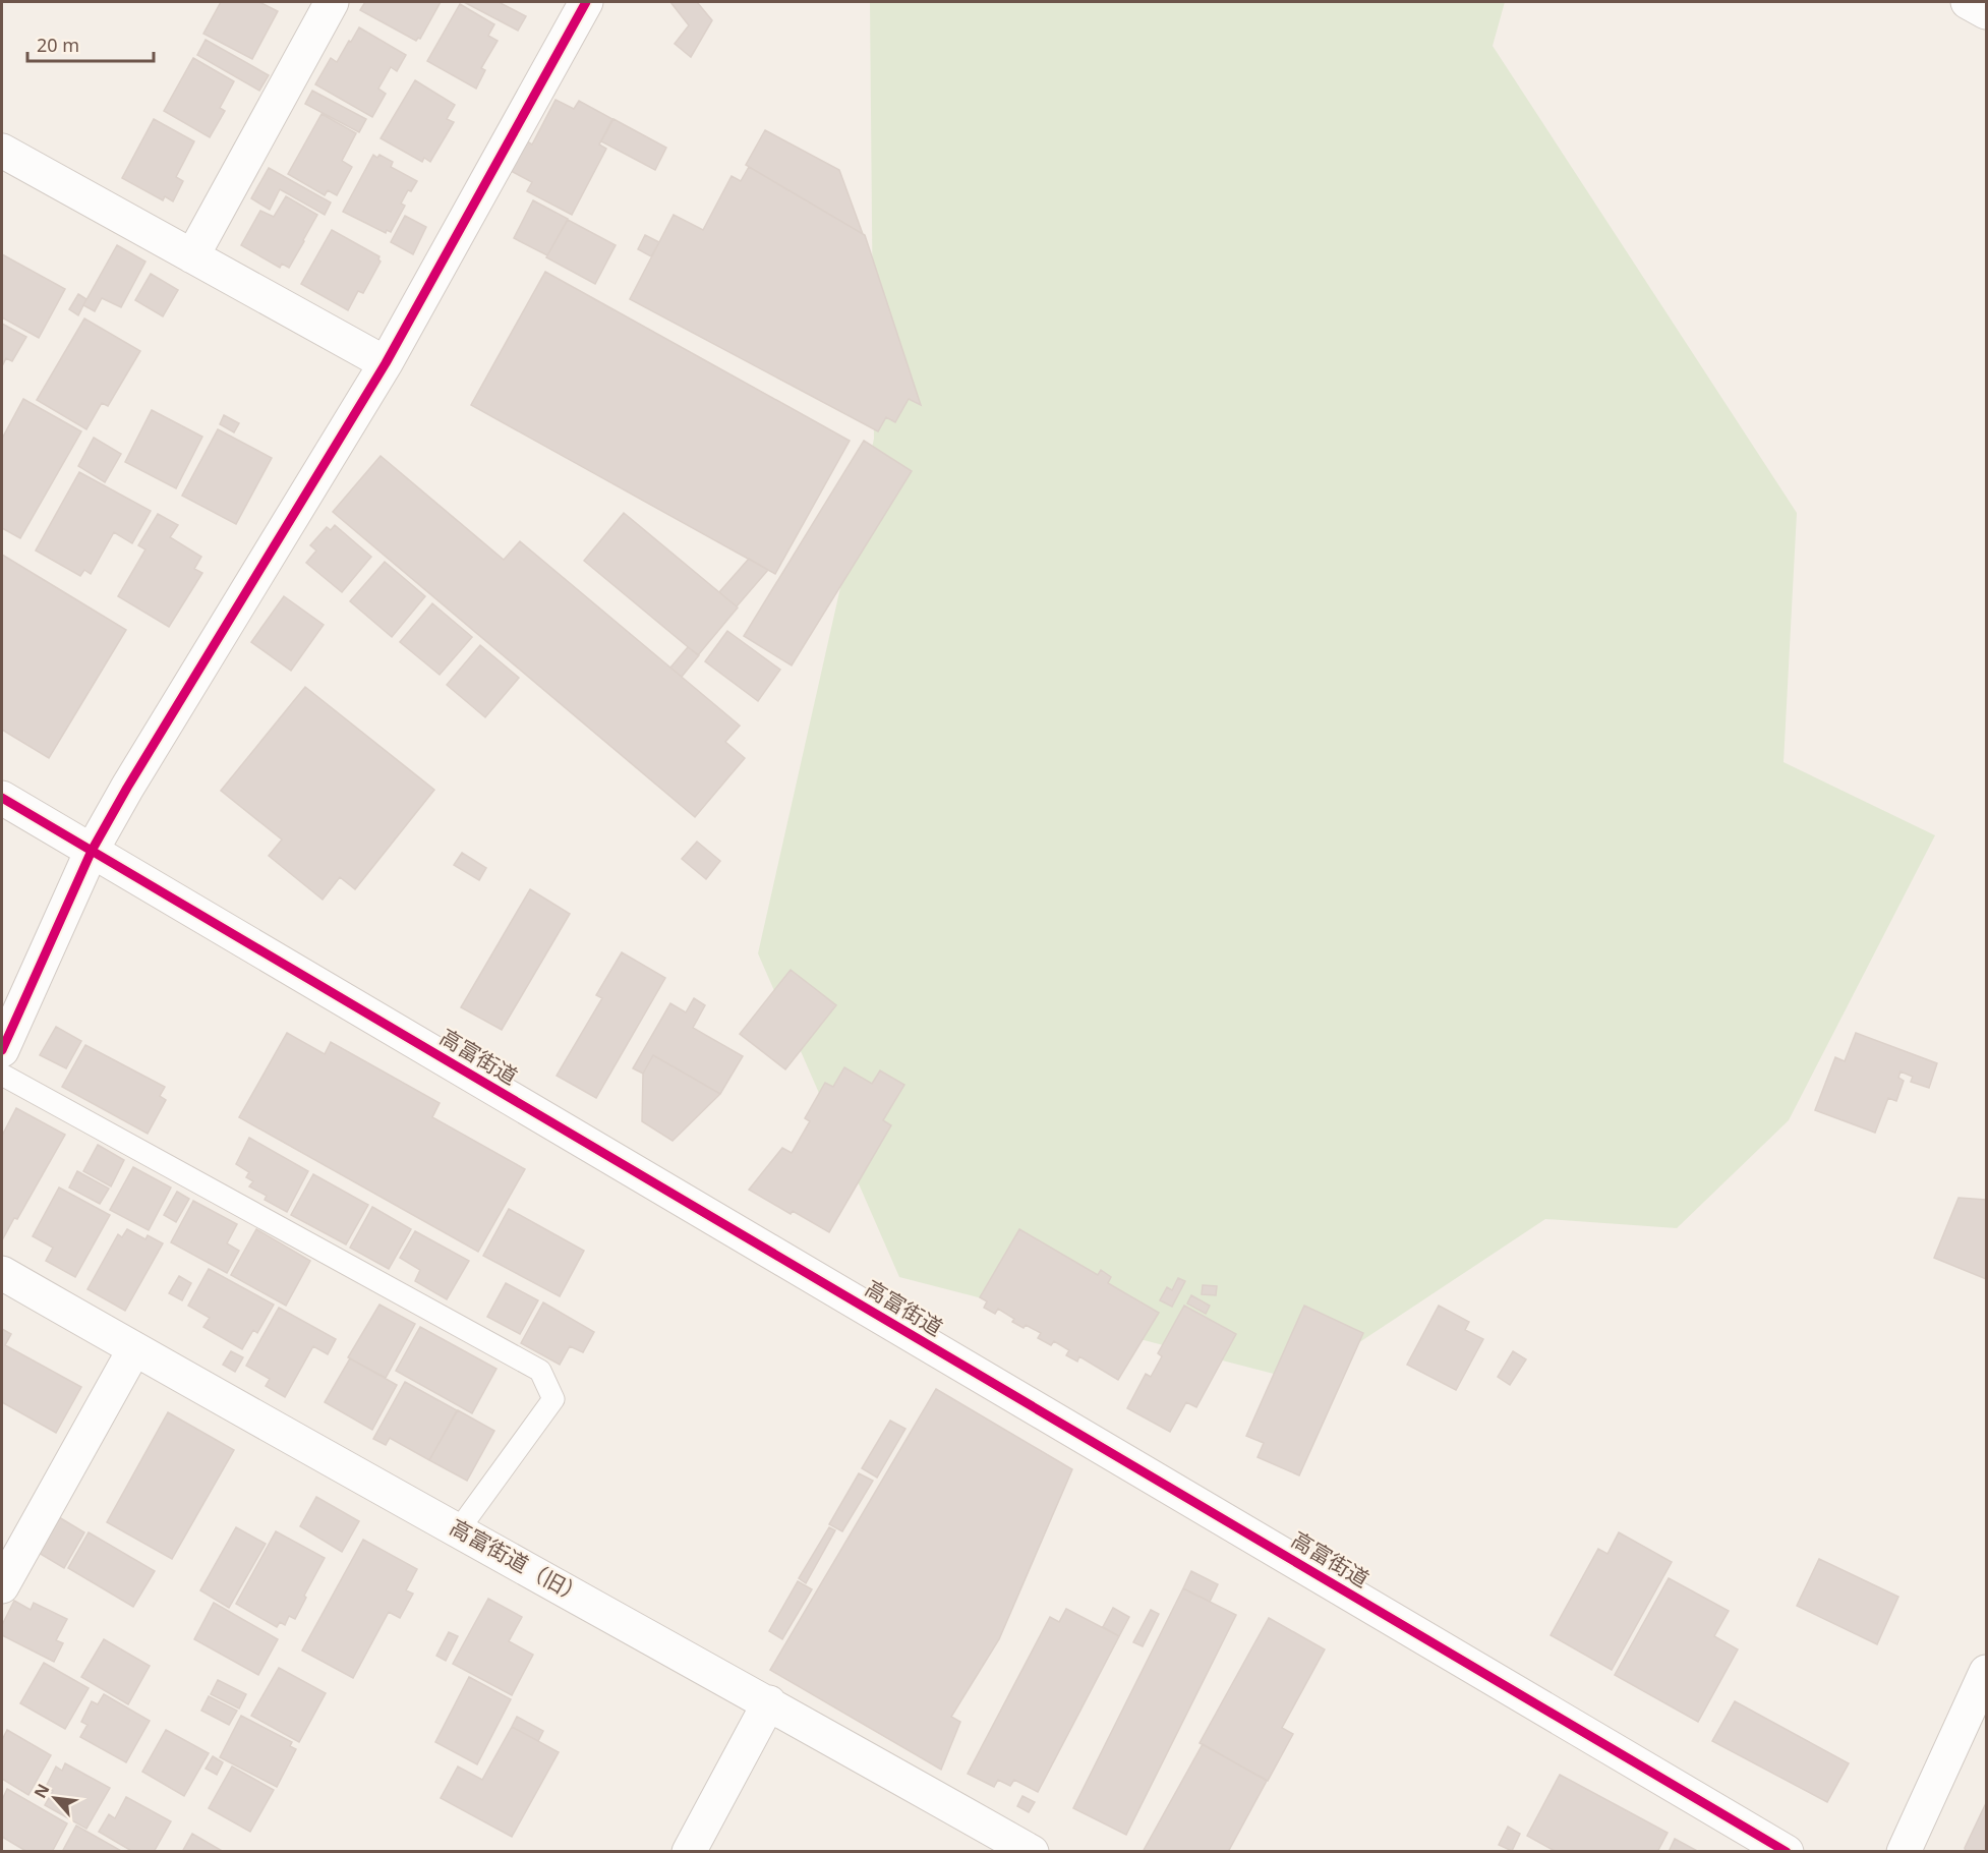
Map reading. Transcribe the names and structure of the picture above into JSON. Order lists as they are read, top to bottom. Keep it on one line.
{"streets":{"street":["高富街道","高富街道（旧）"]},"scale_bar":"20 m","north":"top left"}
